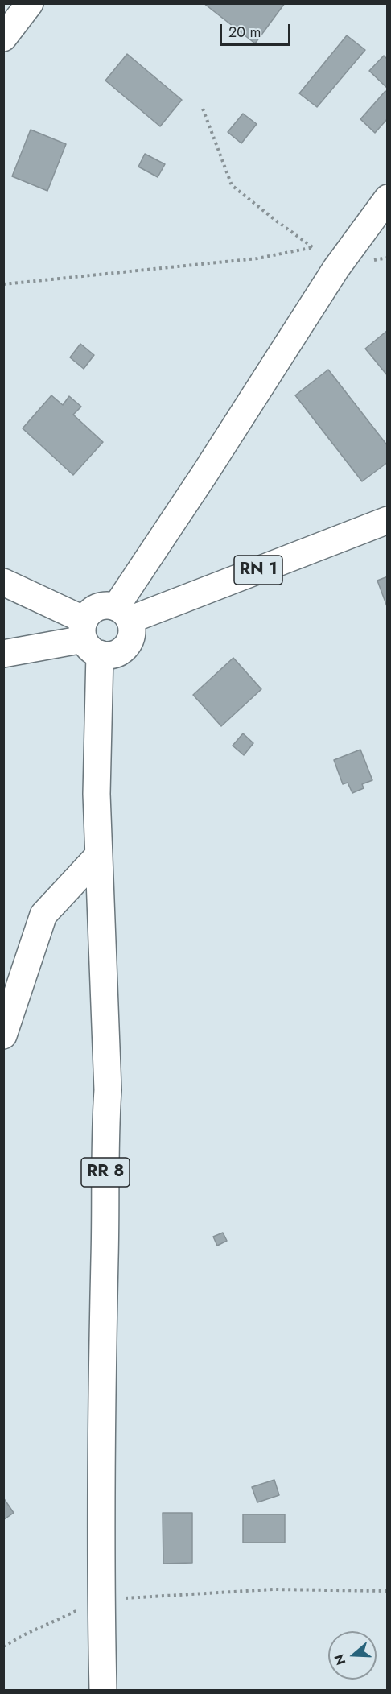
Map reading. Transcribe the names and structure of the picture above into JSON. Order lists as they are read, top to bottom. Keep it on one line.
{"streets":{"main road":["RN 1","RR 8"]},"crossings":[["RN 1","RR 8"]],"scale_bar":"20 m","north":"left"}
